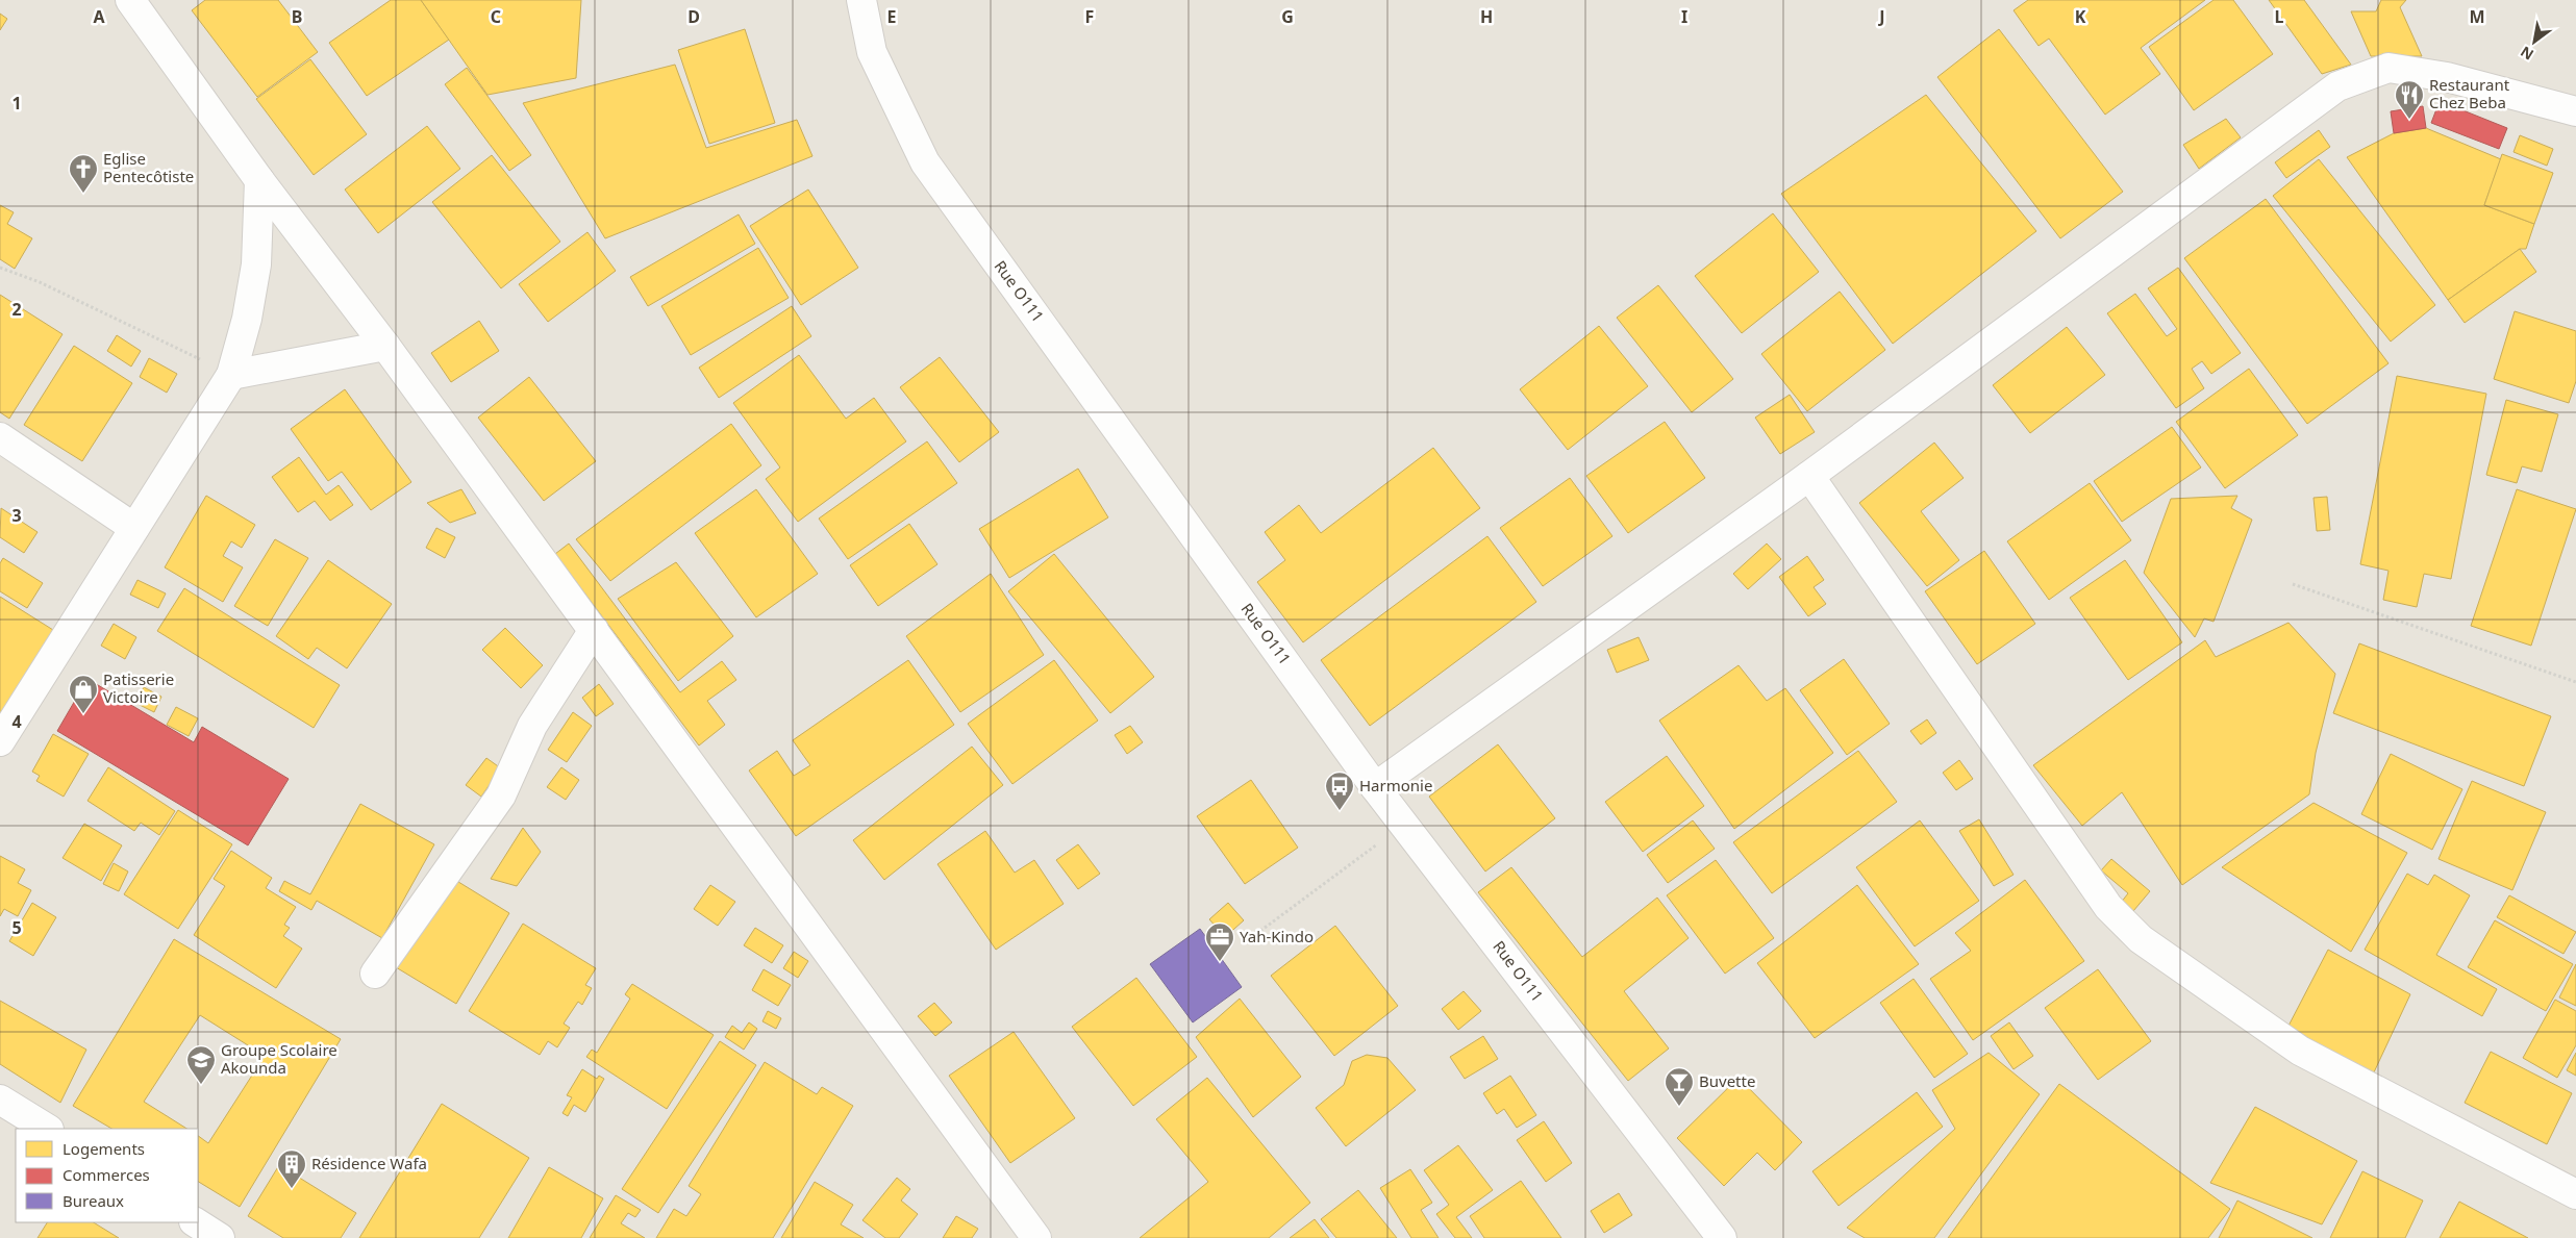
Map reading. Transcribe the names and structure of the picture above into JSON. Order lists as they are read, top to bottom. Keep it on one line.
{"streets":{"street":["Rue O111"]},"places":{"restaurant":["Restaurant Chez Beba"],"church":["Eglise Pentecôtiste"],"shop":["Patisserie Victoire"],"bus stop":["Harmonie"],"office":["Yah-Kindo"],"school or university":["Groupe Scolaire Akounda"],"bar":["Buvette"],"building":["Résidence Wafa"]},"legend":["Logements","Commerces","Bureaux"],"north":"bottom left","grid":{"columns":["A","B","C","D","E","F","G","H","I","J","K","L","M"],"rows":["1","2","3","4","5"]}}
